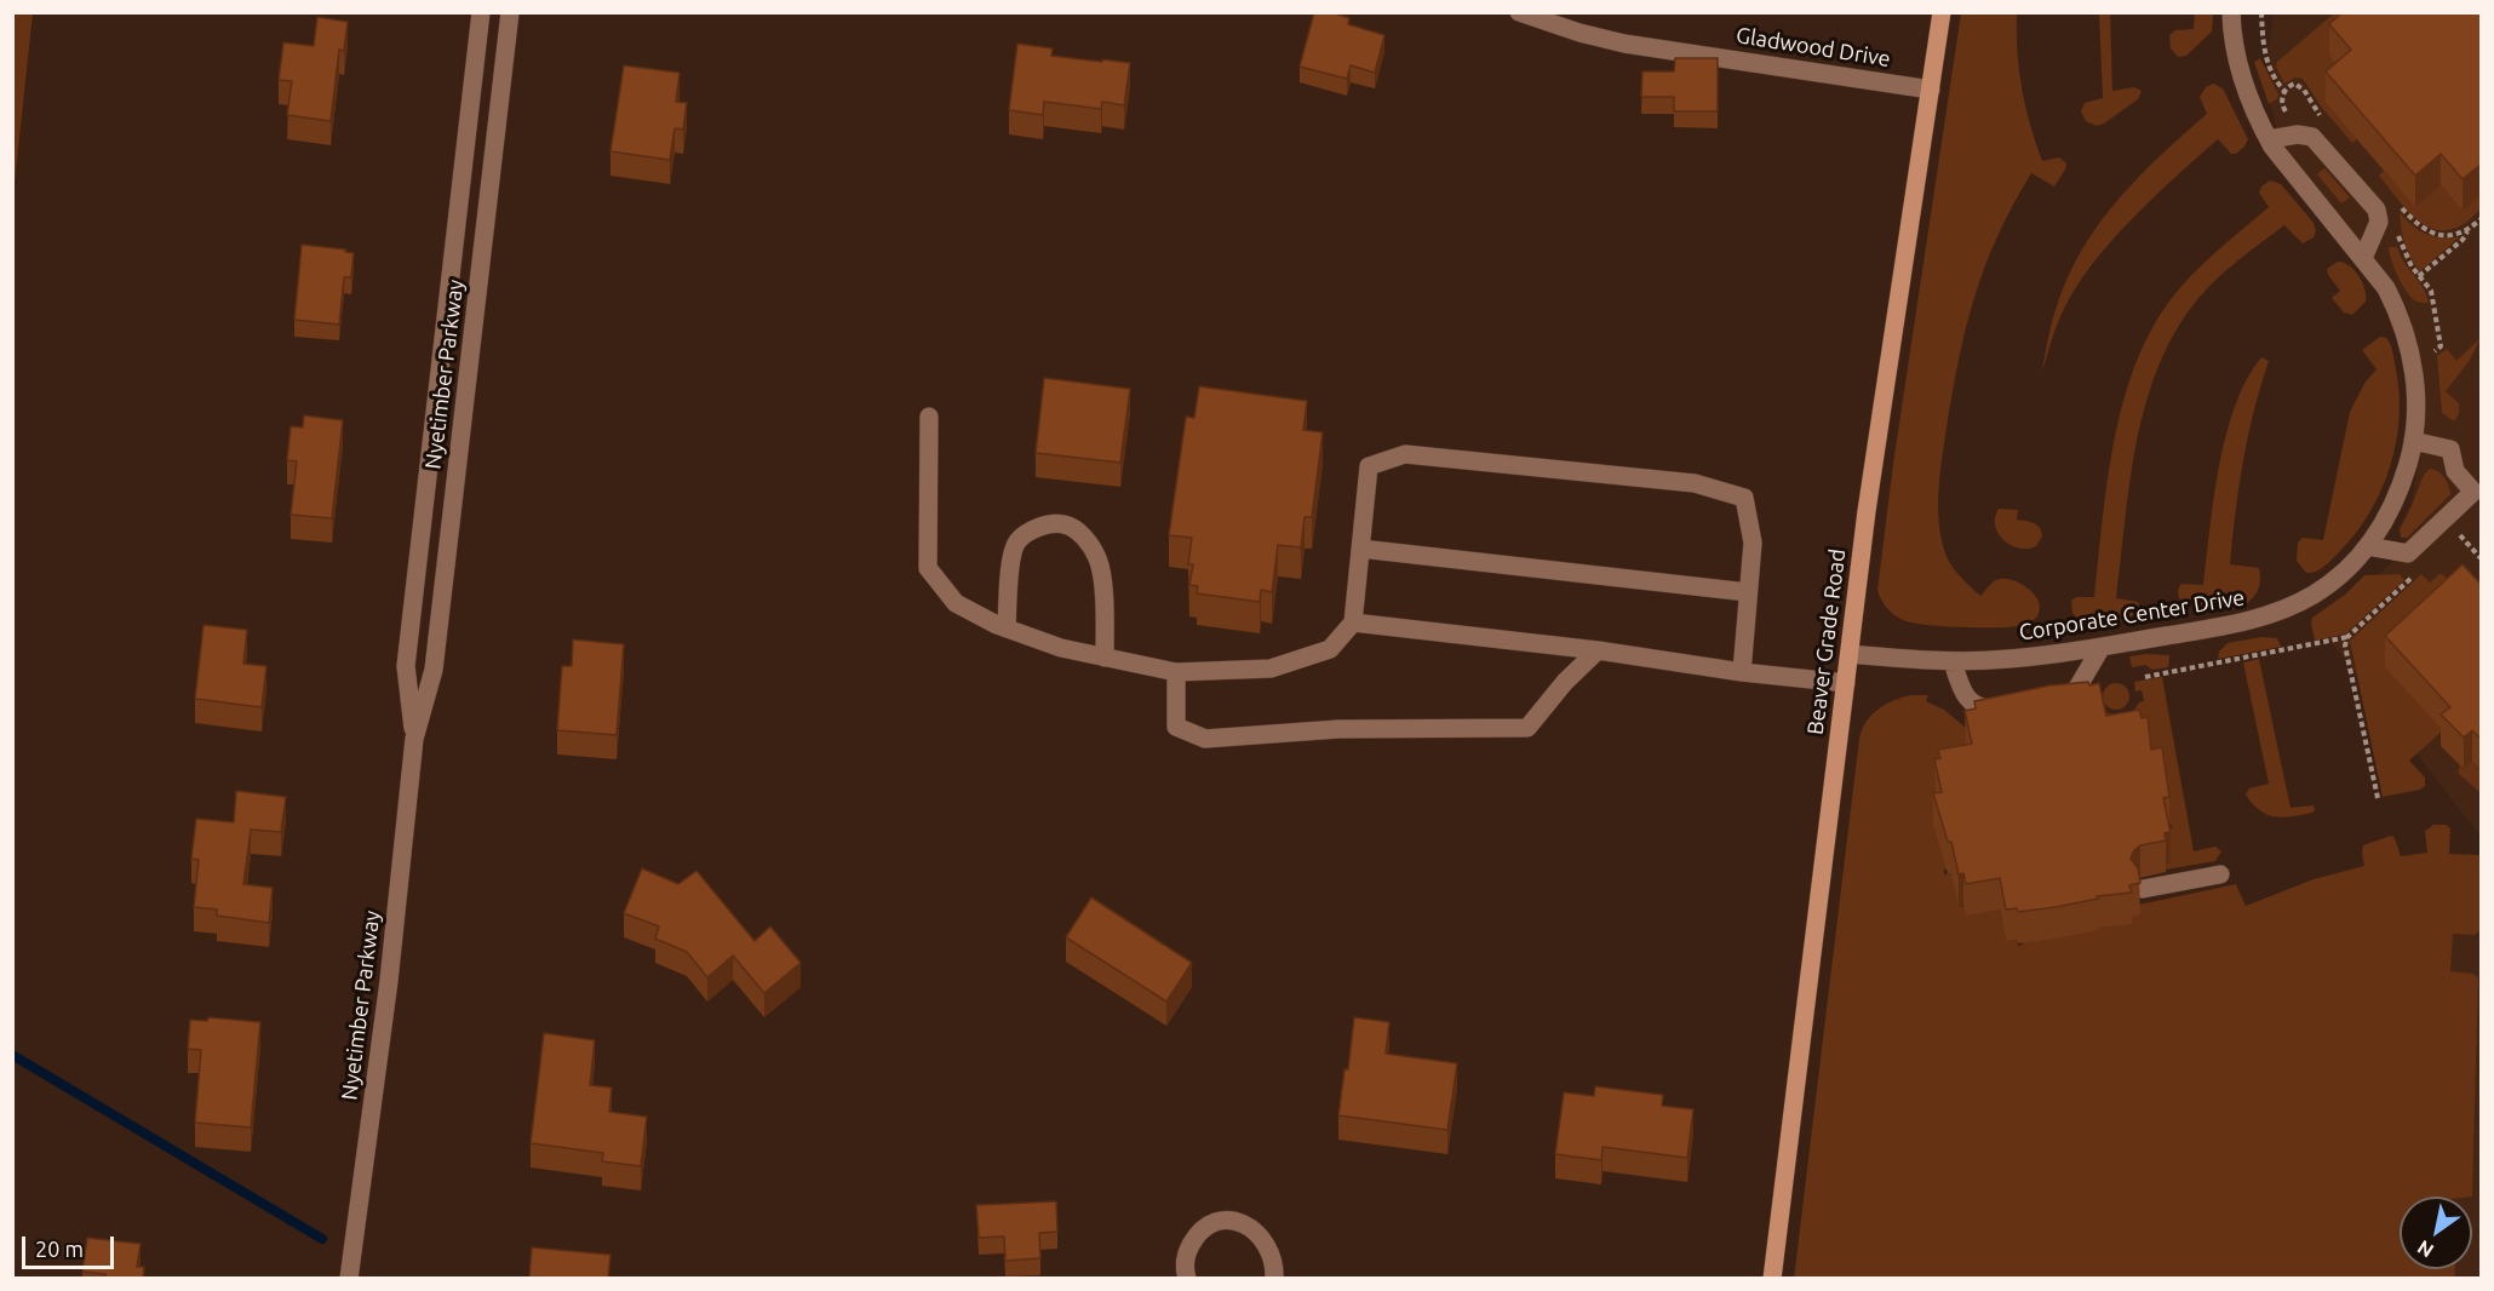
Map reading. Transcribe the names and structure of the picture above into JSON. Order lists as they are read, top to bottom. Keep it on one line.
{"streets":{"main road":["Beaver Grade Road"],"street":["Gladwood Drive","Nyetimber Parkway","Corporate Center Drive"]},"crossings":[["Gladwood Drive","Beaver Grade Road"],["Corporate Center Drive","Beaver Grade Road"]],"scale_bar":"20 m","north":"bottom left"}
